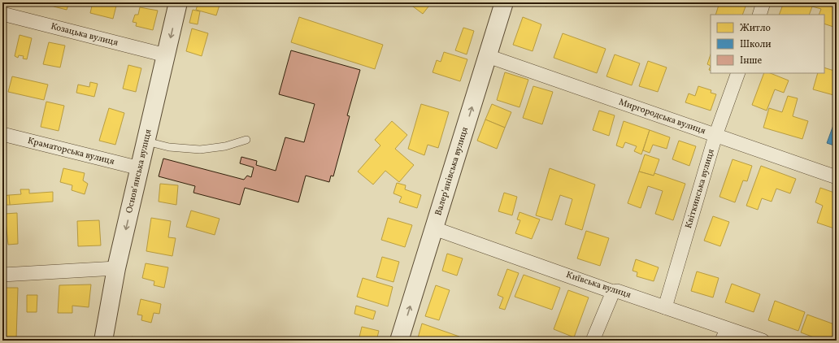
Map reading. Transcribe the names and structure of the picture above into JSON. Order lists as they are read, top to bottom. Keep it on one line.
{"streets":{"street":["Козацька вулиця","Миргородська вулиця","Краматорська вулиця","Основ’янська вулиця","Валер’янівська вулиця","Квіткинська вулиця","Київська вулиця"]},"crossings":[["Козацька вулиця","Основ’янська вулиця"],["Миргородська вулиця","Валер’янівська вулиця"],["Миргородська вулиця","Квіткинська вулиця"],["Краматорська вулиця","Основ’янська вулиця"],["Валер’янівська вулиця","Київська вулиця"],["Квіткинська вулиця","Київська вулиця"]],"one_way":["Основ’янська вулиця","Валер’янівська вулиця"],"legend":["Житло","Школи","Інше"]}
